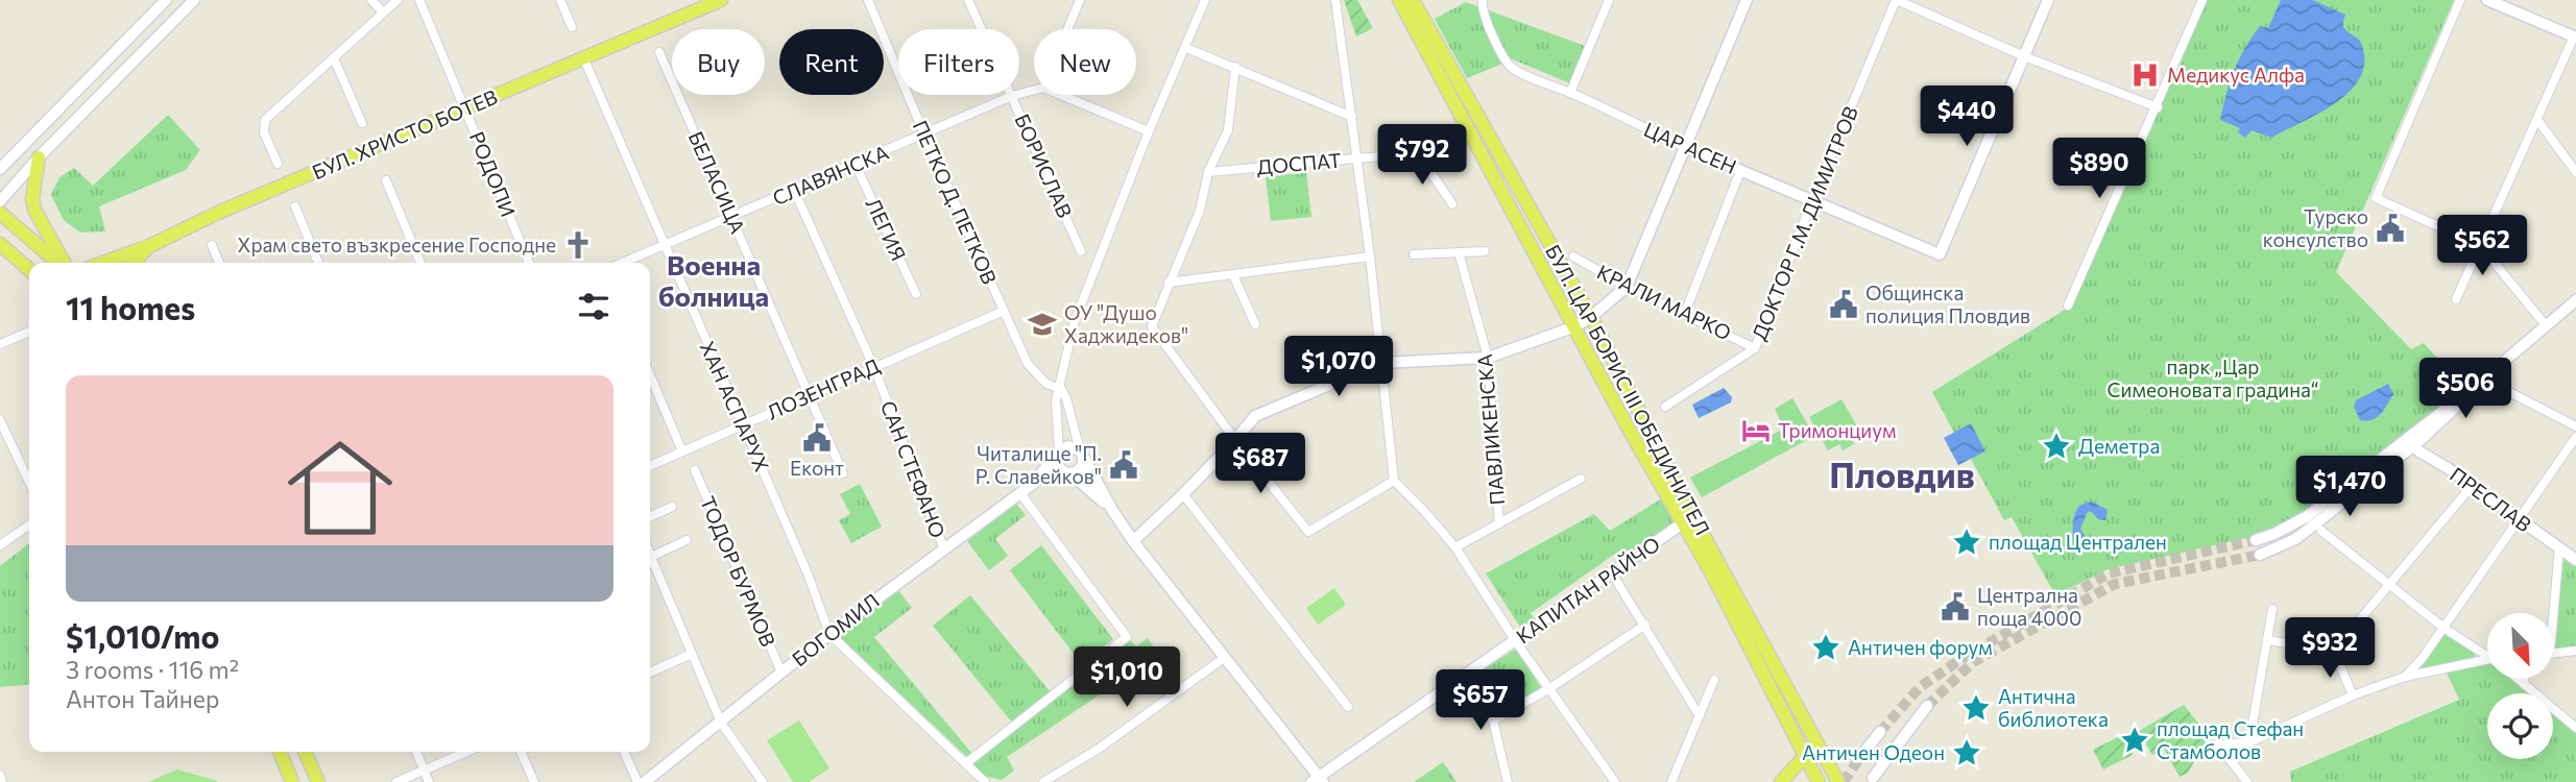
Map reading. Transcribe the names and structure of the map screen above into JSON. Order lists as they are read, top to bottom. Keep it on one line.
{"streets":{"main road":["БУЛ. ХРИСТО БОТЕВ","БУЛ. ЦАР БОРИС III ОБЕДИНИТЕЛ"],"street":["ЦАР АСЕН","ДОСПАТ","БОРИСЛАВ","РОДОПИ","СЛАВЯНСКА","БЕЛАСИЦА","ПЕТКО Д. ПЕТКОВ","ДОКТОР Г.М. ДИМИТРОВ","ЛЕГИЯ","КРАЛИ МАРКО","ЛОЗЕНГРАД","ХАН АСПАРУХ","ПАВЛИКЕНСКА","САН СТЕФАНО","ПРЕСЛАВ","ТОДОР БУРМОВ","КАПИТАН РАЙЧО","БОГОМИЛ"]},"crossings":[["БУЛ. ХРИСТО БОТЕВ","РОДОПИ"],["БУЛ. ХРИСТО БОТЕВ","ХАН АСПАРУХ"],["ЦАР АСЕН","ДОКТОР Г.М. ДИМИТРОВ"],["БОРИСЛАВ","СЛАВЯНСКА"],["СЛАВЯНСКА","БЕЛАСИЦА"],["СЛАВЯНСКА","ПЕТКО Д. ПЕТКОВ"],["СЛАВЯНСКА","ЛЕГИЯ"],["СЛАВЯНСКА","ХАН АСПАРУХ"],["СЛАВЯНСКА","САН СТЕФАНО"],["БЕЛАСИЦА","ЛОЗЕНГРАД"],["ПЕТКО Д. ПЕТКОВ","ЛОЗЕНГРАД"],["ДОКТОР Г.М. ДИМИТРОВ","КРАЛИ МАРКО"],["ЛОЗЕНГРАД","ХАН АСПАРУХ"],["ЛОЗЕНГРАД","САН СТЕФАНО"],["БУЛ. ЦАР БОРИС III ОБЕДИНИТЕЛ","КАПИТАН РАЙЧО"],["ХАН АСПАРУХ","БОГОМИЛ"],["САН СТЕФАНО","БОГОМИЛ"],["ТОДОР БУРМОВ","БОГОМИЛ"]],"districts":["Военна болница","Пловдив"],"parks":["парк „Цар Симеоновата градина“"],"places":{"hospital":["Медикус Алфа"],"public building":["Турско консулство","Общинска полиция Пловдив","Еконт","Читалище \"П. Р. Славейков\"","Централна поща 4000"],"church":["Храм свето възкресение Господне"],"school or university":["ОУ \"Душо Хаджидеков\""],"hotel":["Тримонциум"],"place":["Деметра","площад Централен","Античен форум","Антична библиотека","площад Стефан Стамболов","Античен Одеон"]},"north":"bottom right","page":{"chip":["Buy","Rent","Filters","New"],"price":["$440","$792","$890","$562","$1,070","$506","$687","$1,470","$932","$1,010","$657"],"heading":"11 homes","list":[{"name":"$1,010/mo","note":"3 rooms · 116 m² · Антон Тайнер"}]}}
